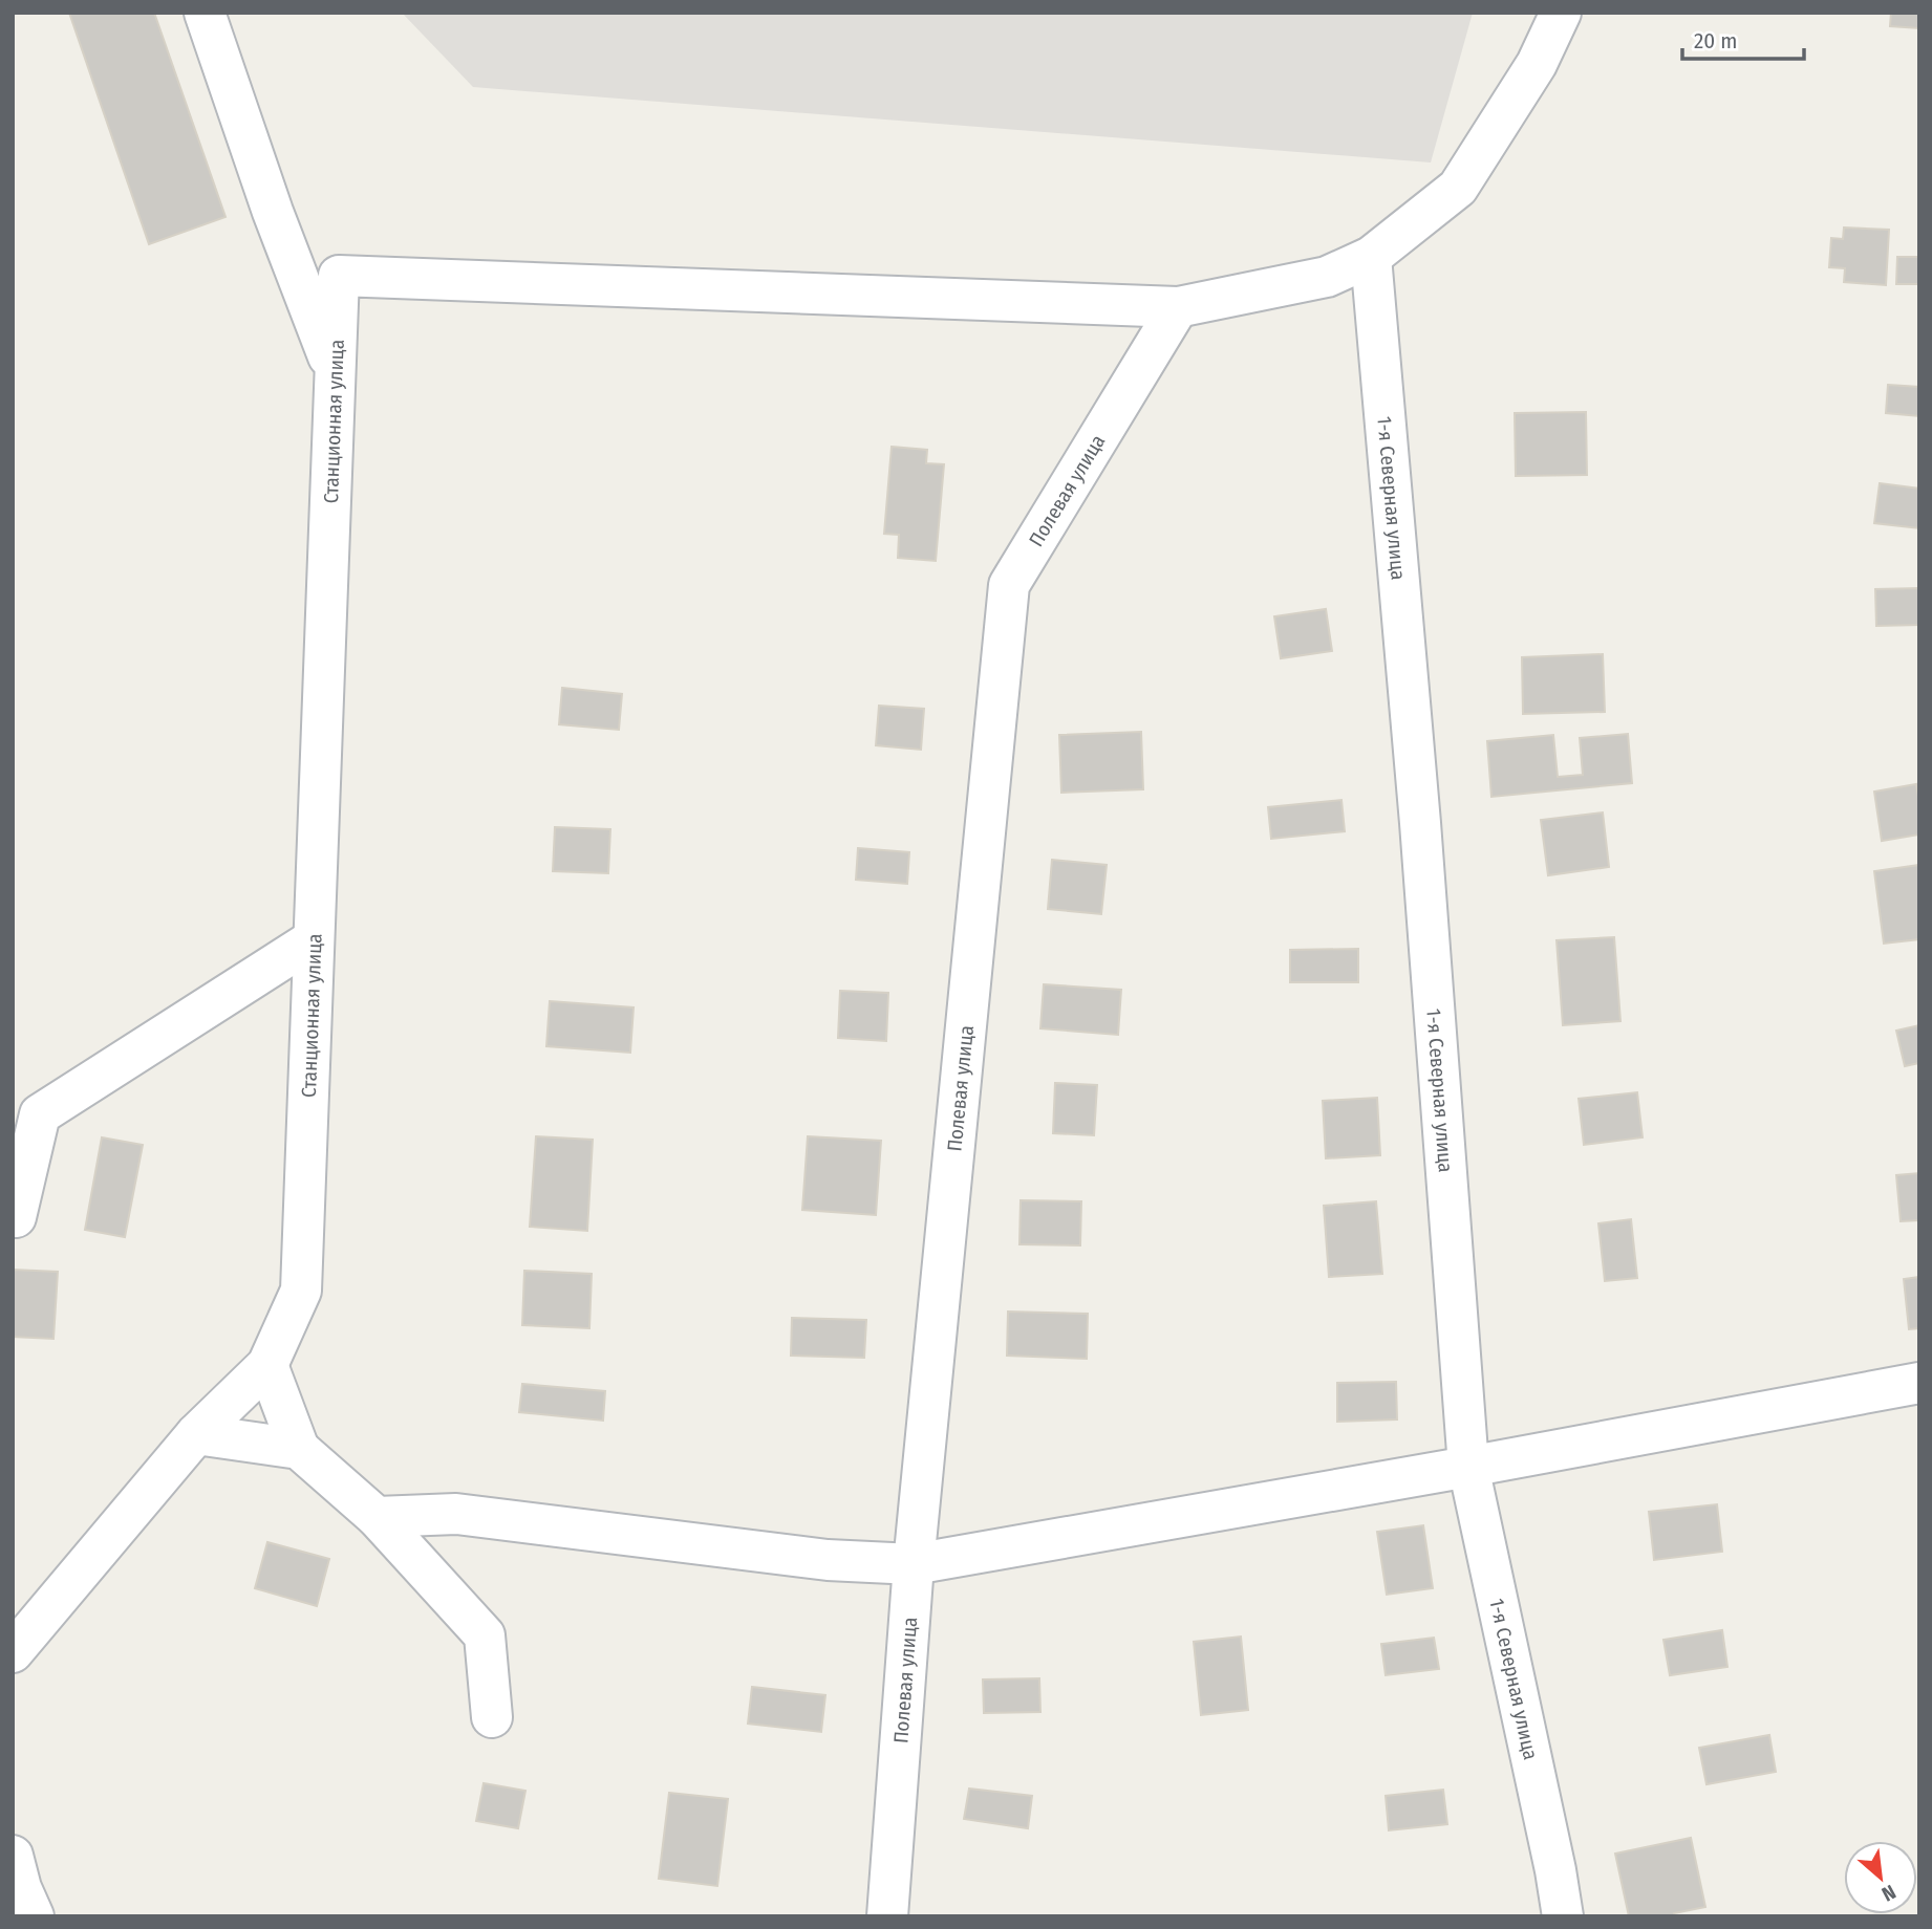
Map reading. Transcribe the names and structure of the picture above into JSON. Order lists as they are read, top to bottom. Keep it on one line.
{"streets":{"street":["Станционная улица","Полевая улица","1-я Северная улица"]},"crossings":[["Станционная улица","Полевая улица"]],"scale_bar":"20 m","north":"bottom right"}
